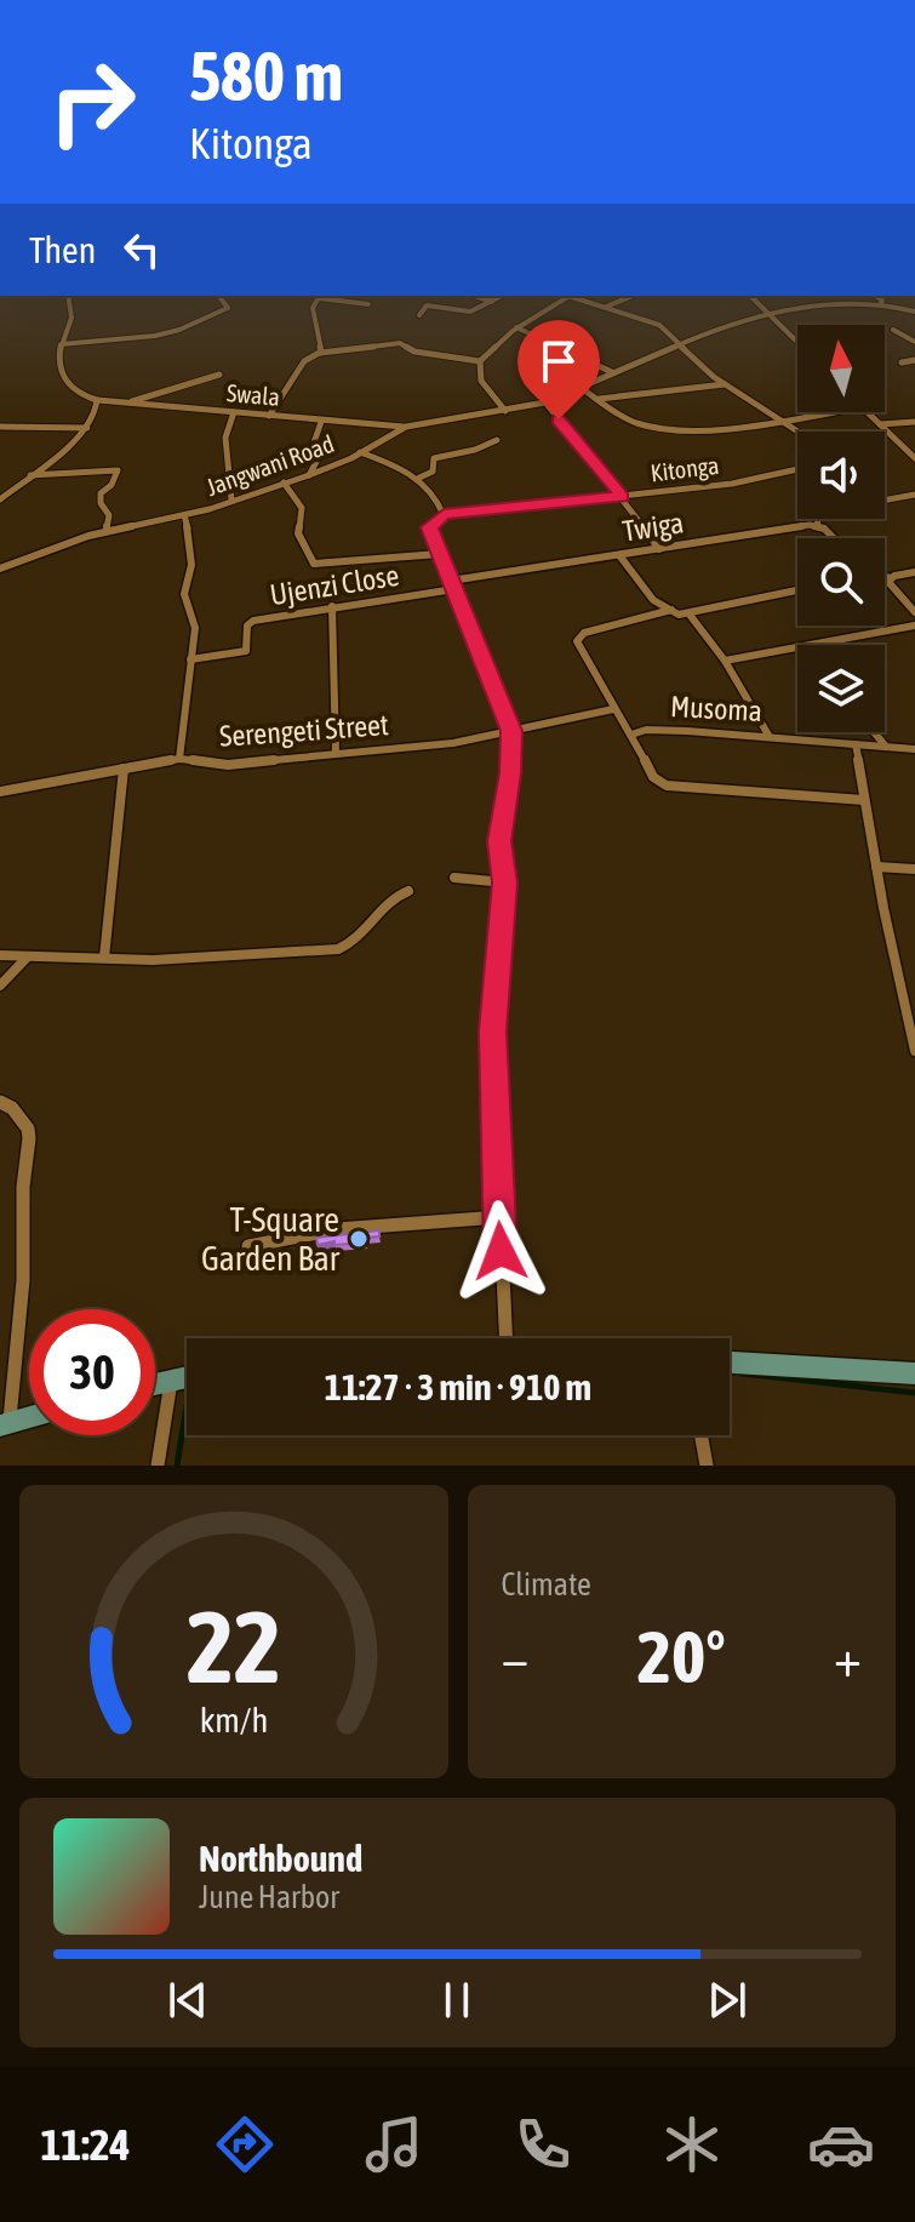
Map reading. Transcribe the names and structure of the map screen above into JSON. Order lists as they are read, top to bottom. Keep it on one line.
{"streets":{"street":["Swala","Jangwani Road","Kitonga","Twiga","Ujenzi Close","Musoma","Serengeti Street"]},"crossings":[["Swala","Jangwani Road"],["Twiga","Ujenzi Close"]],"places":["T-Square Garden Bar"],"north":"top","page":{"turn":["580 m","Kitonga"],"then":"Then","limit":"30","trip":"11:27 · 3 min · 910 m","tile":"Climate","heat":["−","20°","+"],"song":["Northbound","June Harbor"],"tabs":"11:24","gauge":["22","km/h"]}}
